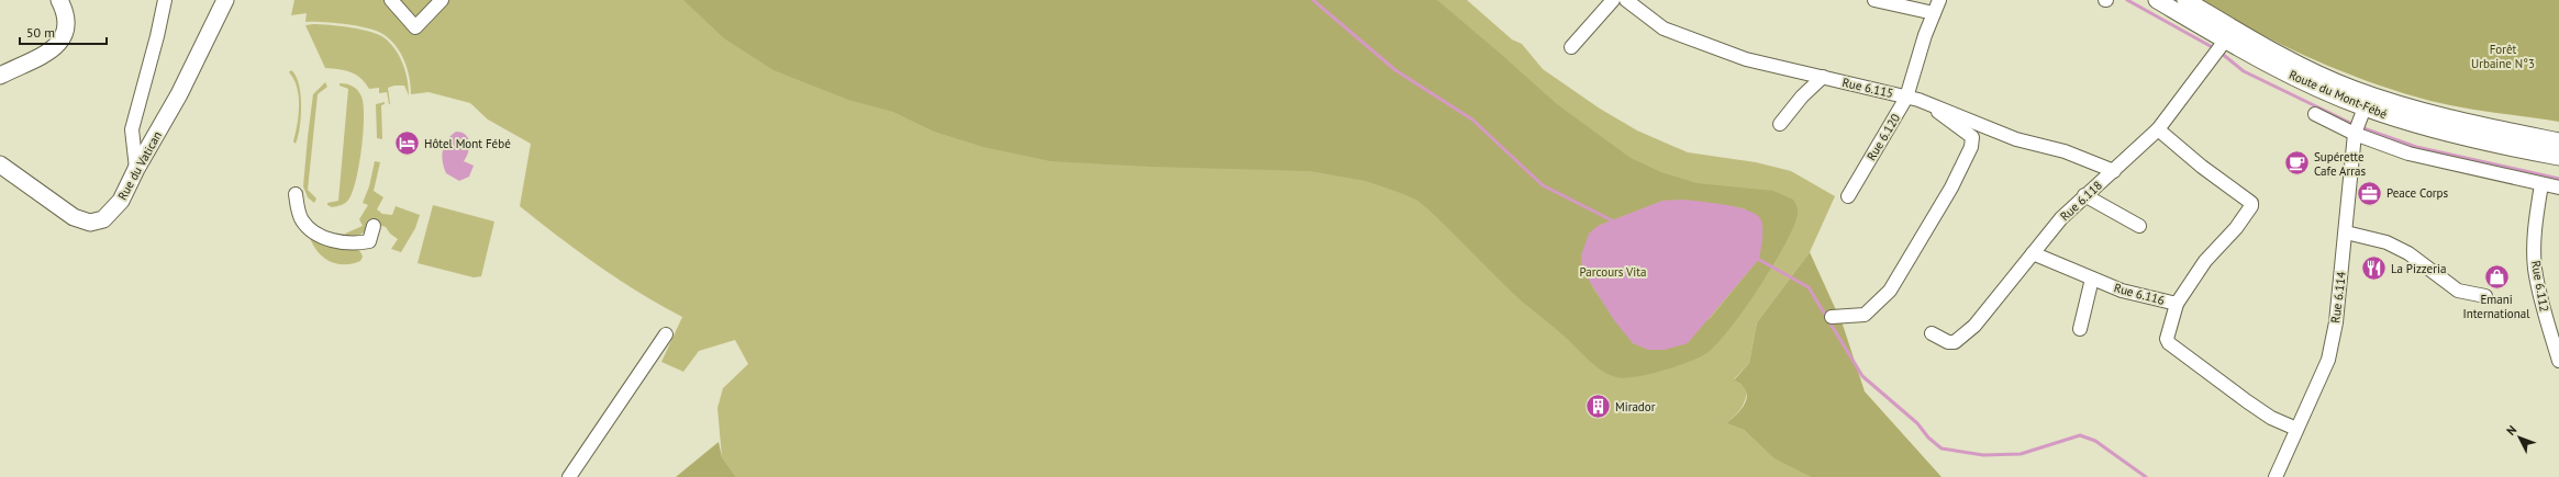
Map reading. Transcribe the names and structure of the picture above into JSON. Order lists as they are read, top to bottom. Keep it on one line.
{"streets":{"street":["Rue 6.115","Route du Mont-Fébé","Rue 6.120","Rue du Vatican","Rue 6.118","Rue 6.112","Rue 6.116","Rue 6.114"]},"crossings":[["Rue 6.115","Rue 6.120"],["Rue 6.115","Rue 6.118"],["Route du Mont-Fébé","Rue 6.118"],["Route du Mont-Fébé","Rue 6.114"],["Rue 6.118","Rue 6.116"]],"parks":["Forêt Urbaine N°3","Parcours Vita"],"places":{"hotel":["Hôtel Mont Fébé"],"cafe":["Supérette Cafe Arras"],"office":["Peace Corps"],"restaurant":["La Pizzeria"],"shop":["Emani International"],"building":["Mirador"]},"scale_bar":"50 m","north":"top left"}
